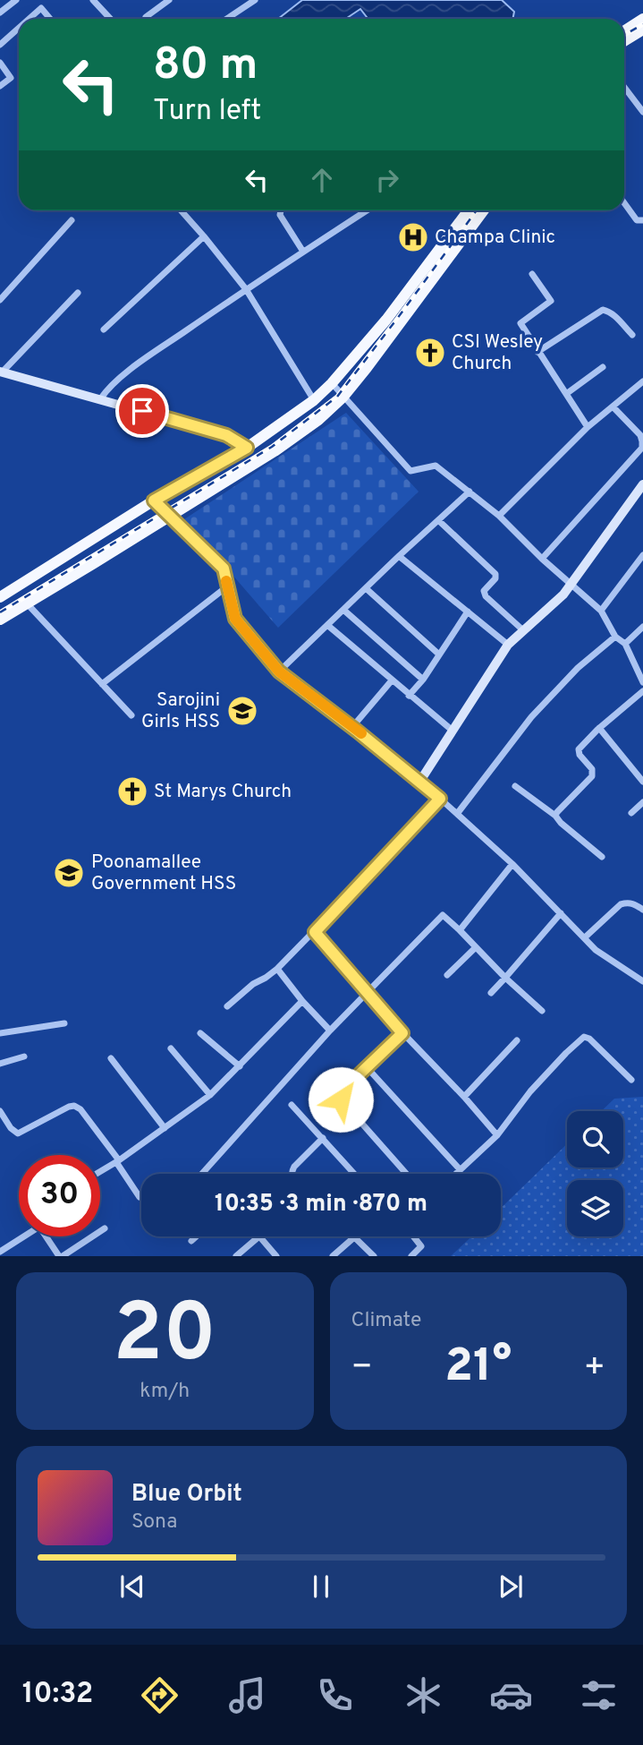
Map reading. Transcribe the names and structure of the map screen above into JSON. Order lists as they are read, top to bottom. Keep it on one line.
{"places":{"hospital":["Champa Clinic"],"church":["CSI Wesley Church","St Marys Church"],"school or university":["Sarojini Girls HSS","Poonamallee Government HSS"]},"page":{"turn":["80 m","Turn left"],"limit":"30","trip":"10:35 · 3 min · 870 m","tile":[["20","km/h"],"Climate"],"heat":["−","21°","+"],"song":["Blue Orbit","Sona"],"tabs":"10:32"}}
